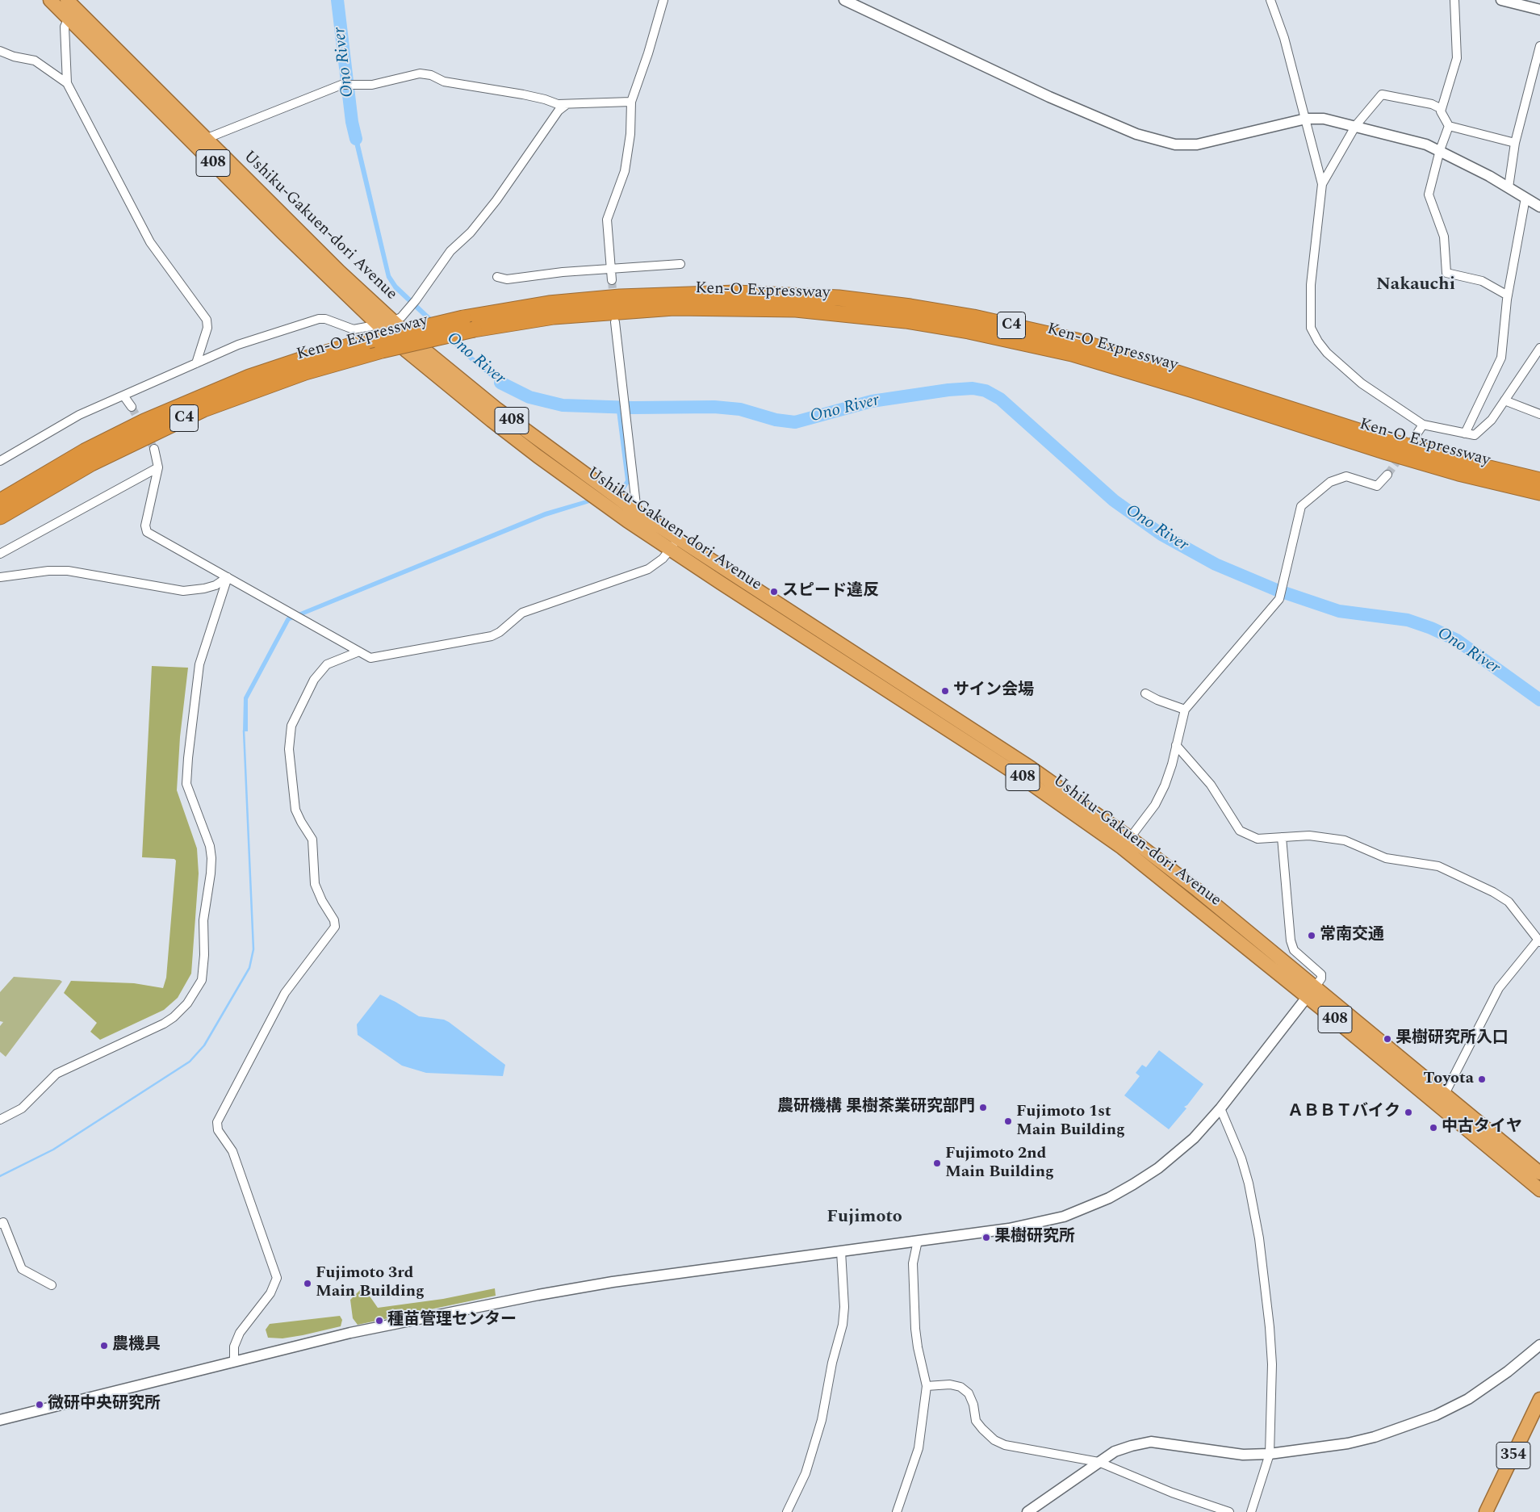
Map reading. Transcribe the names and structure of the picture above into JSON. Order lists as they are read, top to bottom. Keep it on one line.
{"streets":{"highway":["408","Ushiku-Gakuen-dori Avenue","Ken-O Expressway","C4","354"]},"districts":["Nakauchi","Fujimoto"],"water":["Ono River"],"places":["スピード違反","サイン会場","常南交通","果樹研究所入口","Toyota","農研機構 果樹茶業研究部門","ＡＢＢＴバイク","Fujimoto 1st Main Building","中古タイヤ","Fujimoto 2nd Main Building","果樹研究所","Fujimoto 3rd Main Building","種苗管理センター","農機具","微研中央研究所"]}
